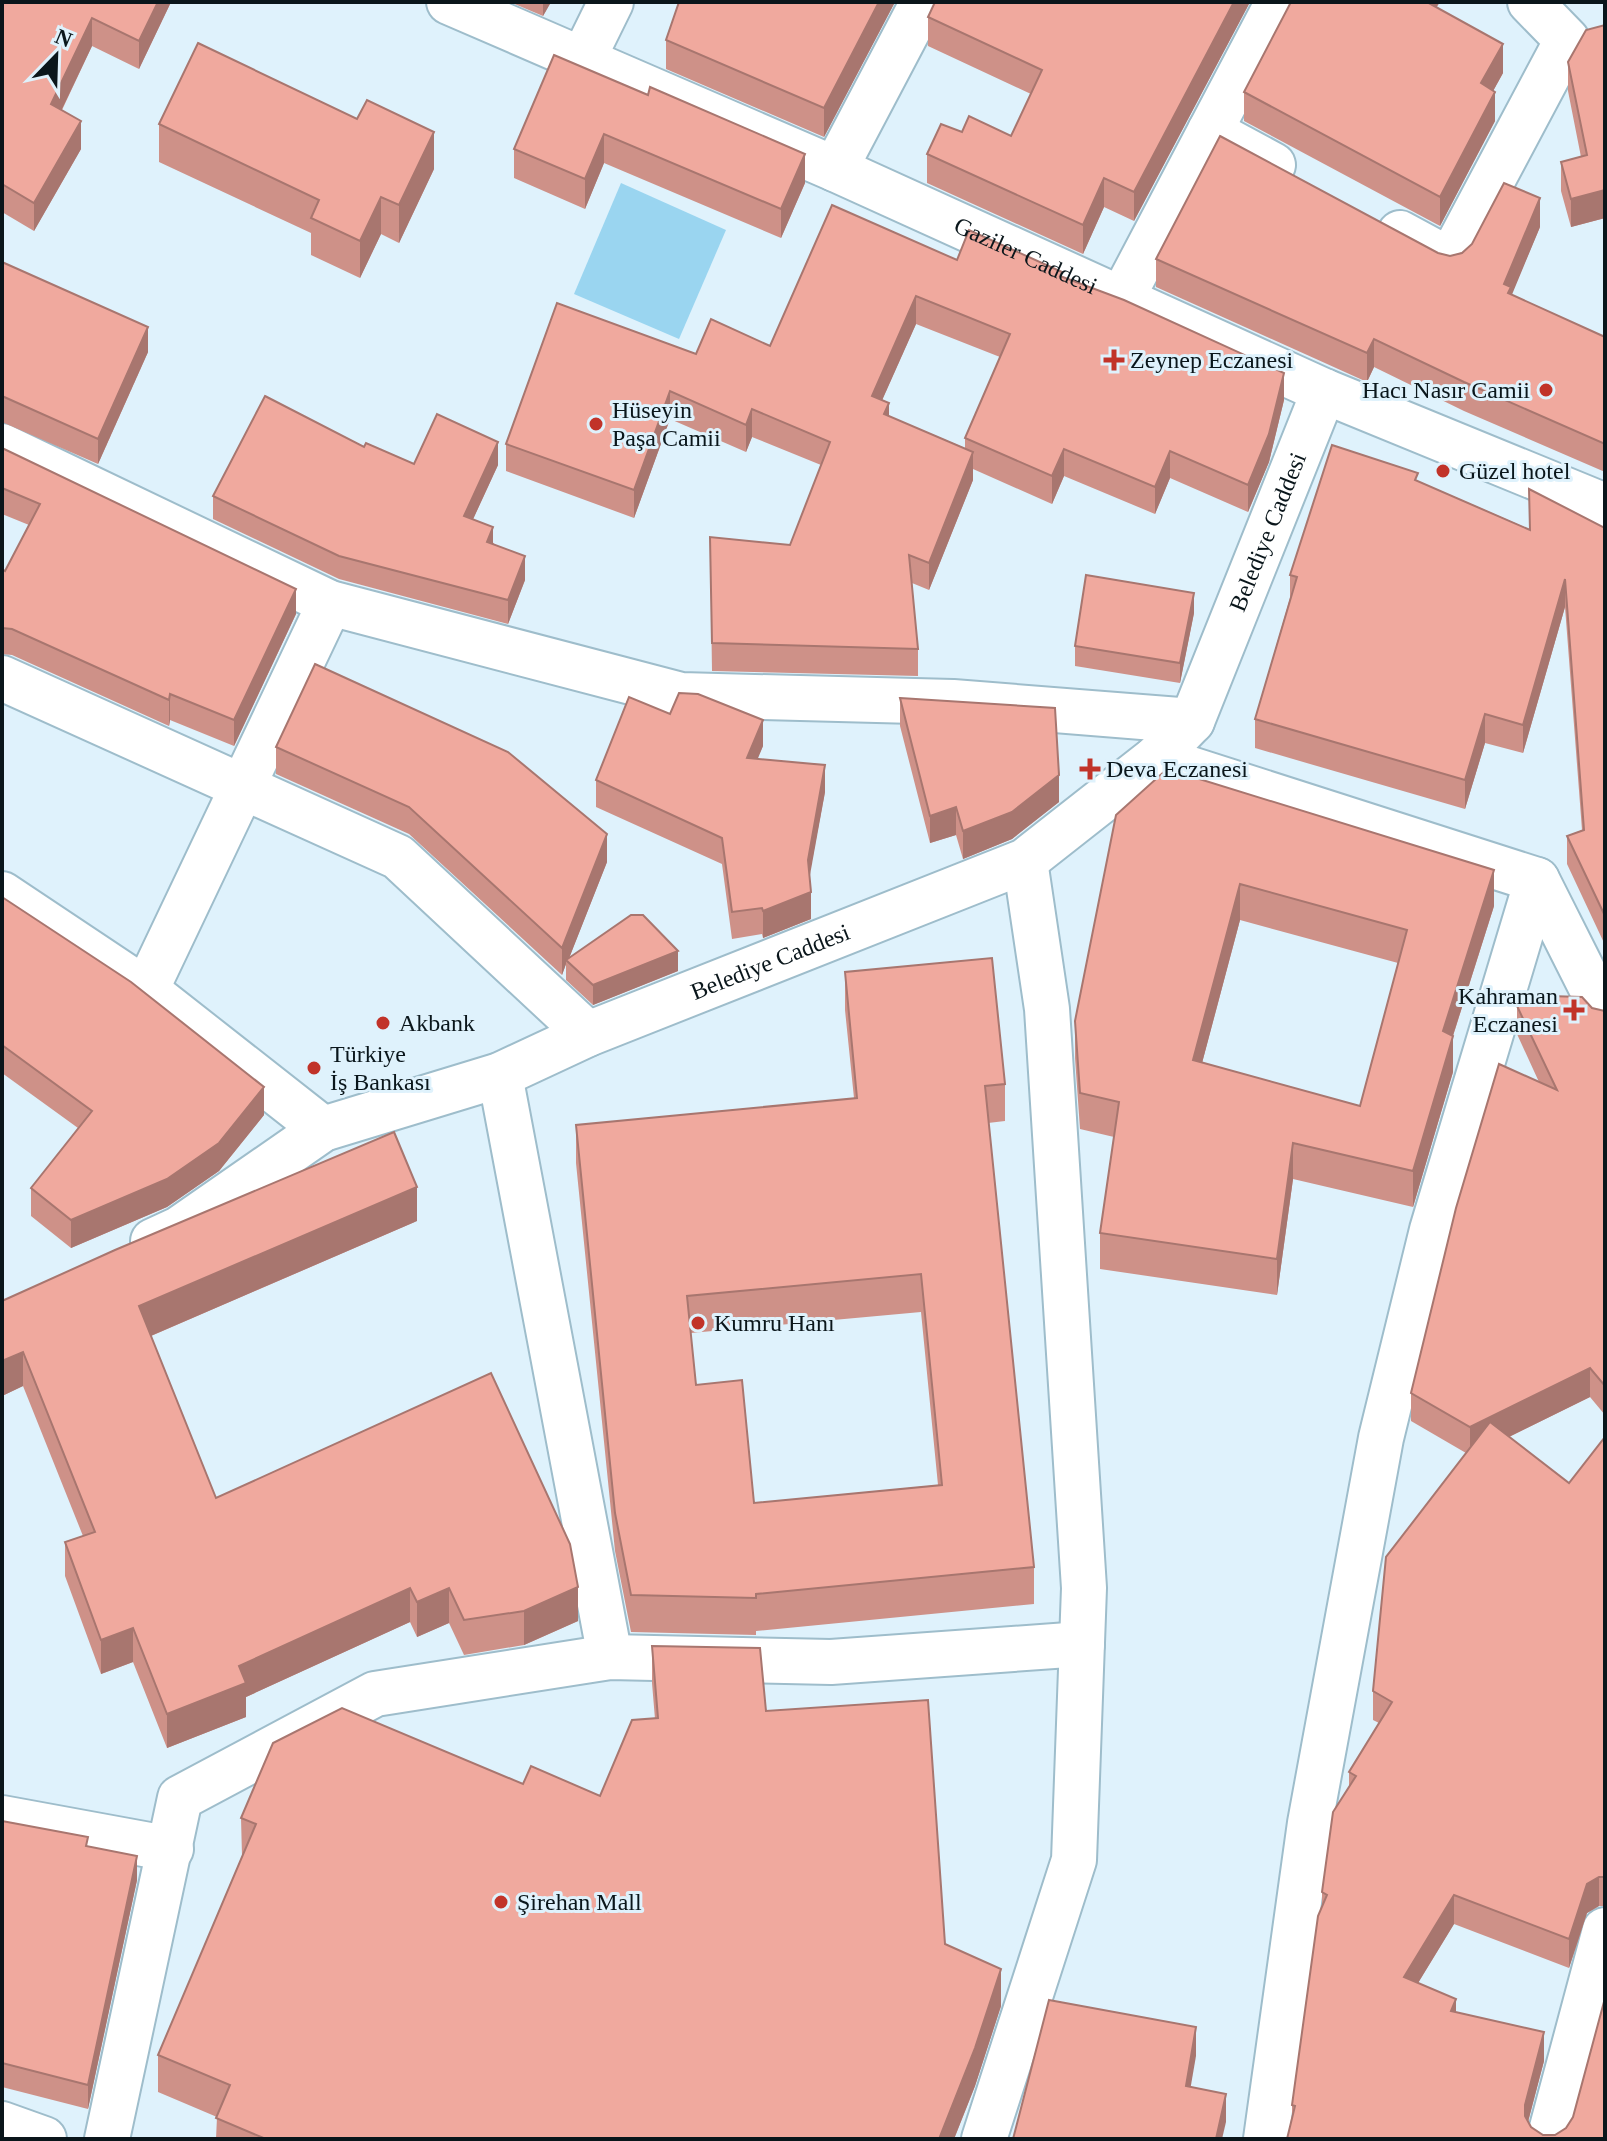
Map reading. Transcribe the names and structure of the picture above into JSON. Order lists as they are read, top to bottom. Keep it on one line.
{"streets":{"street":["Gaziler Caddesi","Belediye Caddesi"]},"crossings":[["Gaziler Caddesi","Belediye Caddesi"]],"places":{"health":["Zeynep Eczanesi","Deva Eczanesi","Kahraman Eczanesi"],"other":["Hacı Nasır Camii","Hüseyin Paşa Camii","Güzel hotel","Akbank","Türkiye İş Bankası","Kumru Hanı","Şirehan Mall"]},"north":"top right"}
